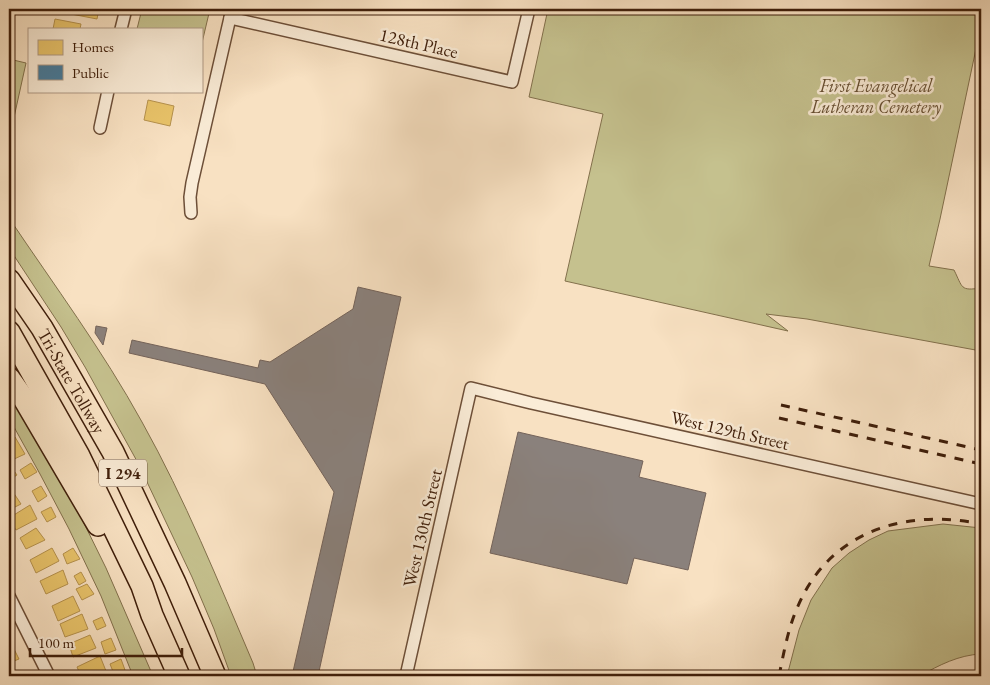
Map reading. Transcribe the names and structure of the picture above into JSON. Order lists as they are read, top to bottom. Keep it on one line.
{"streets":{"highway":["Tri-State Tollway","I 294"],"street":["128th Place","West 129th Street","West 130th Street"]},"crossings":[["West 129th Street","West 130th Street"]],"parks":["First Evangelical Lutheran Cemetery"],"legend":["Homes","Public"],"scale_bar":"100 m"}
